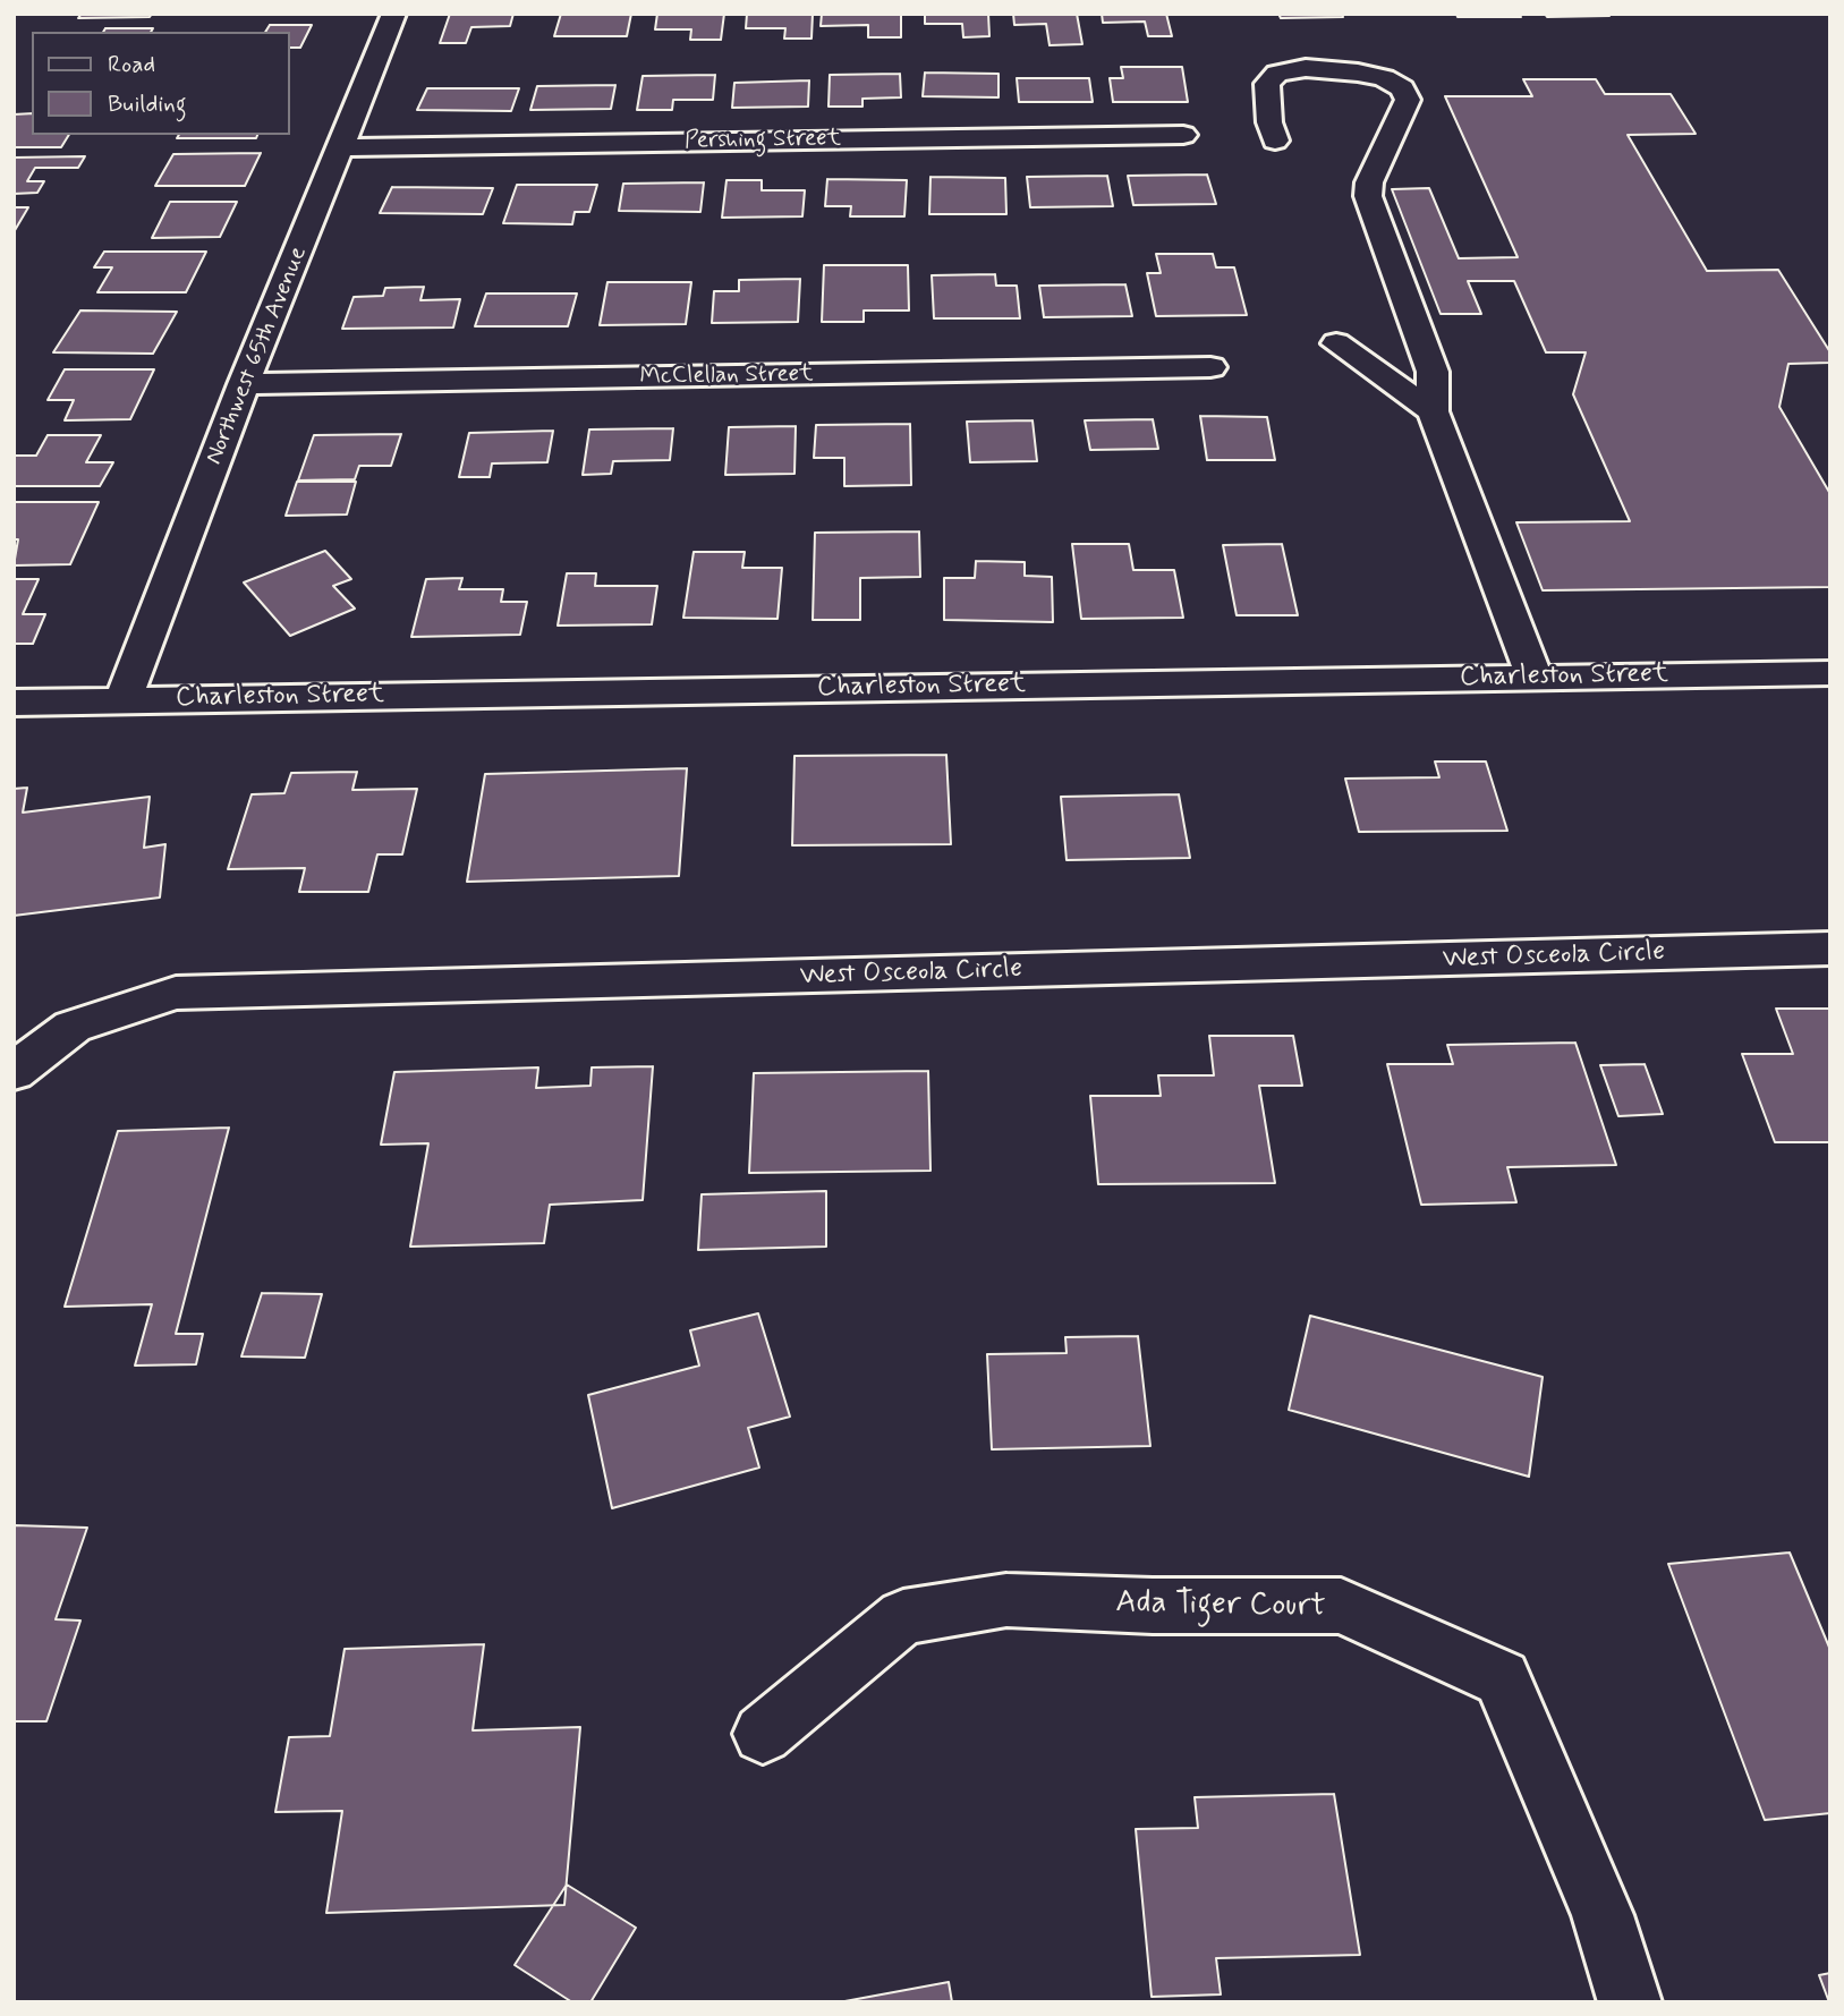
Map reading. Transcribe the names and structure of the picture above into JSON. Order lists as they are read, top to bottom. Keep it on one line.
{"streets":{"street":["Pershing Street","Northwest 65th Avenue","McClellan Street","Charleston Street","West Osceola Circle","Ada Tiger Court"]},"crossings":[["Pershing Street","Northwest 65th Avenue"],["Northwest 65th Avenue","McClellan Street"],["Northwest 65th Avenue","Charleston Street"]],"legend":["Road","Building"]}
